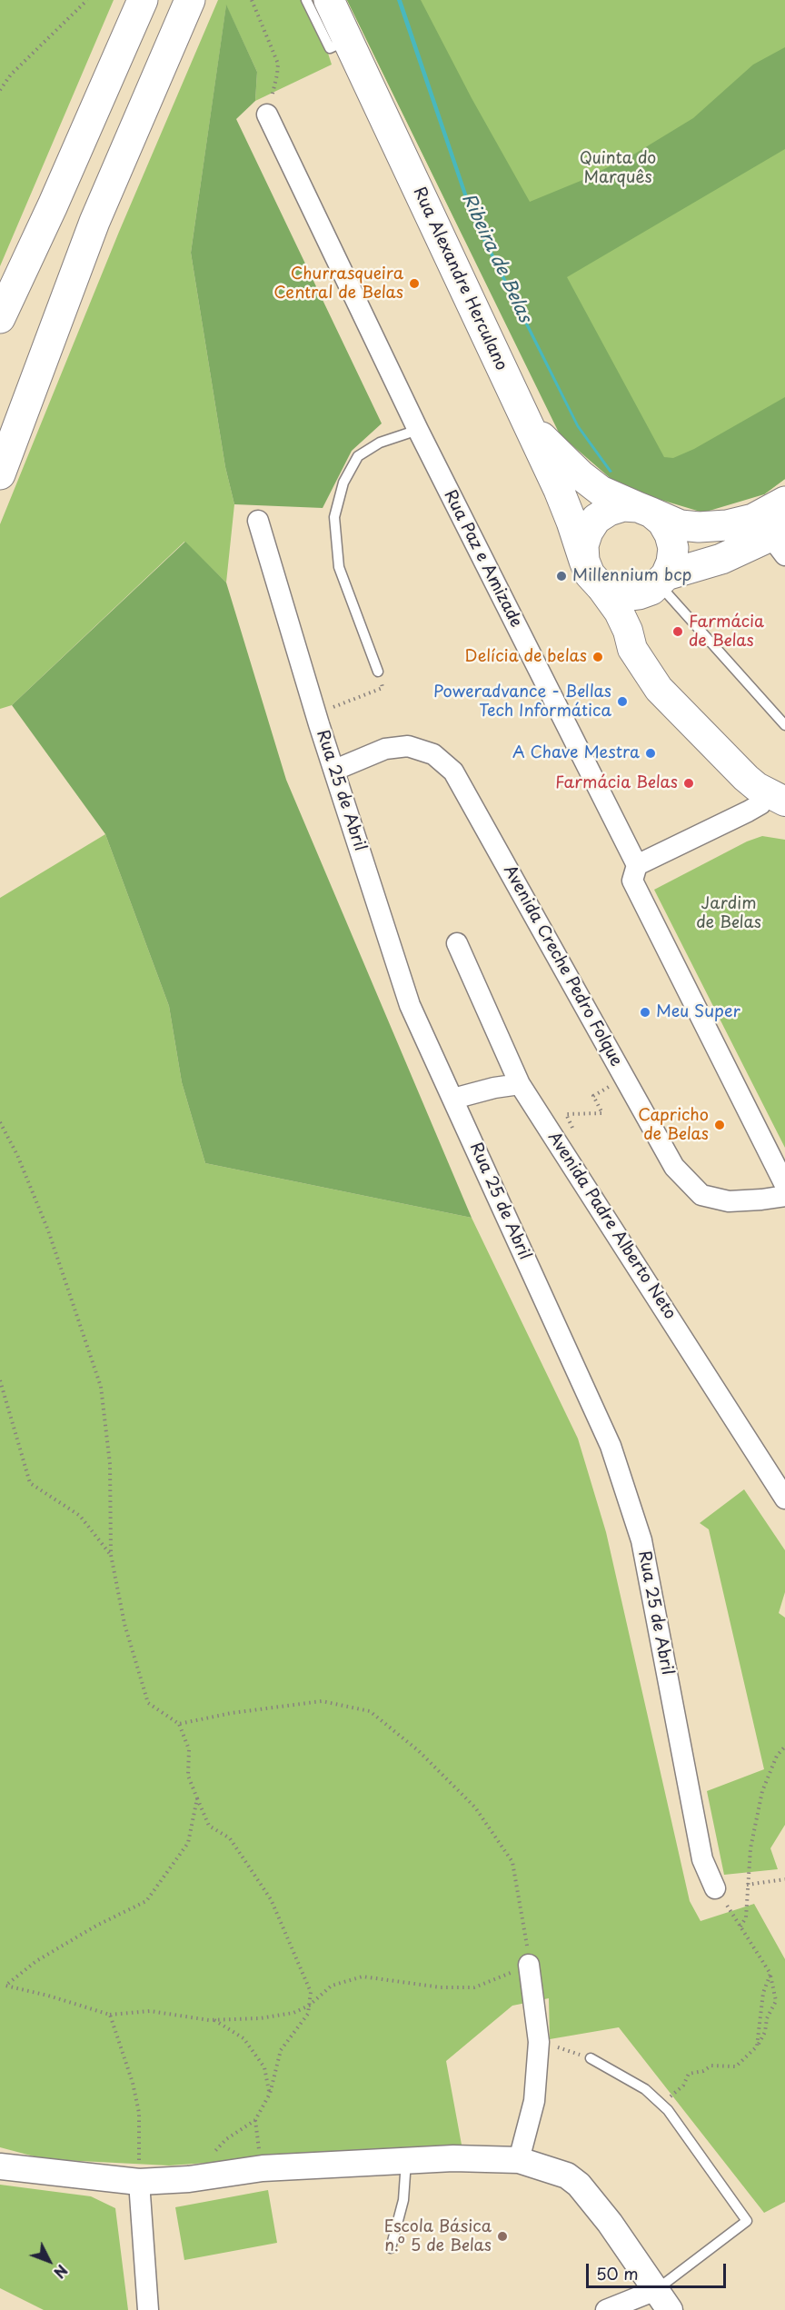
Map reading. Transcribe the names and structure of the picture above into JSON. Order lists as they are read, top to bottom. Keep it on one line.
{"streets":{"main road":["Rua Alexandre Herculano"],"street":["Rua Paz e Amizade","Rua 25 de Abril","Avenida Creche Pedro Folque","Avenida Padre Alberto Neto"]},"crossings":[["Rua 25 de Abril","Avenida Creche Pedro Folque"]],"water":["Ribeira de Belas"],"parks":["Quinta do Marquês","Jardim de Belas"],"places":["Churrasqueira Central de Belas","Millennium bcp","Farmácia de Belas","Delícia de belas","Poweradvance - Bellas Tech Informática","A Chave Mestra","Farmácia Belas","Meu Super","Capricho de Belas","Escola Básica n.º 5 de Belas"],"scale_bar":"50 m","north":"bottom right"}
